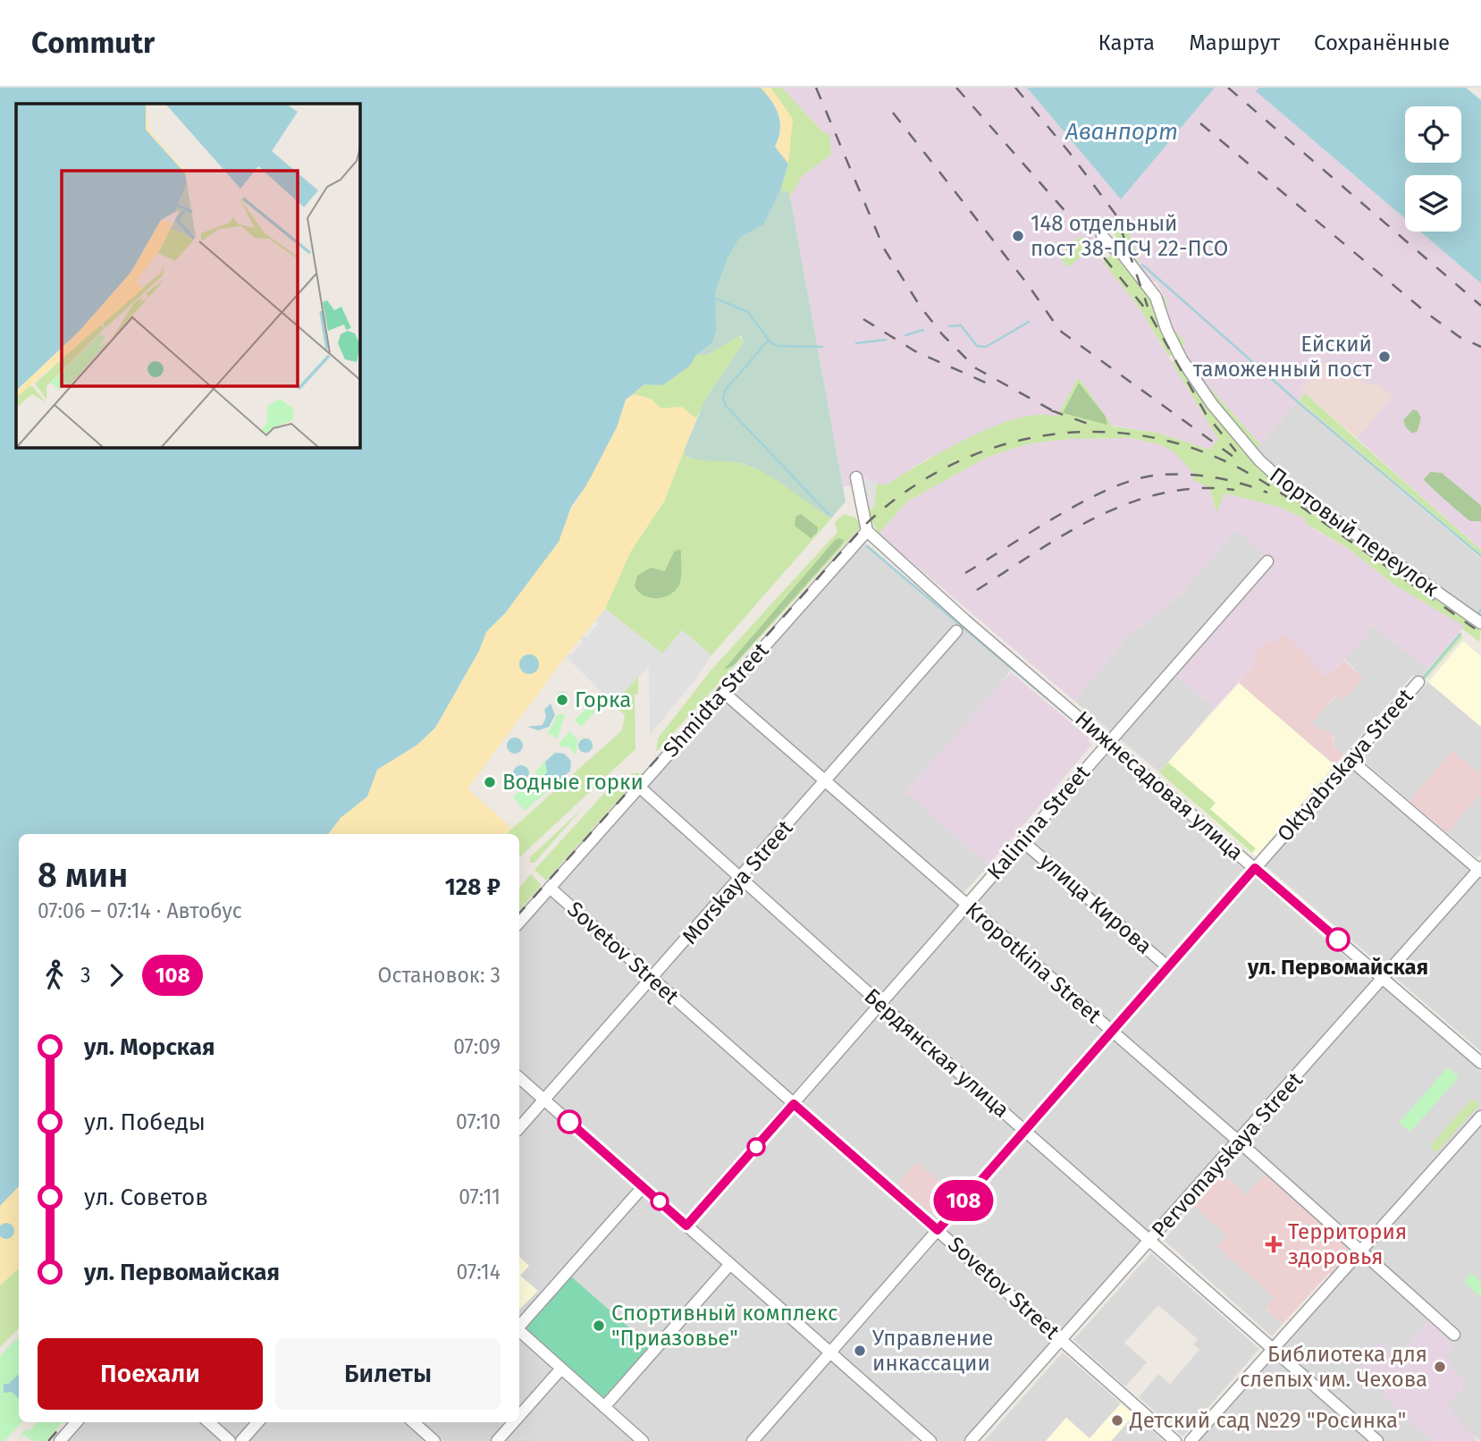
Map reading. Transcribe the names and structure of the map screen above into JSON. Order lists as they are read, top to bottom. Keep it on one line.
{"streets":{"street":["Портовый переулок","Shmidta Street","Oktyabrskaya Street","Нижнесадовая улица","Kalinina Street","Morskaya Street","улица Кирова","Sovetov Street","Kropotkina Street","Бердянская улица","Pervomayskaya Street"]},"crossings":[["Shmidta Street","Нижнесадовая улица"],["Shmidta Street","Sovetov Street"],["Shmidta Street","Kropotkina Street"],["Shmidta Street","Бердянская улица"],["Oktyabrskaya Street","Нижнесадовая улица"],["Oktyabrskaya Street","улица Кирова"],["Oktyabrskaya Street","Sovetov Street"],["Oktyabrskaya Street","Kropotkina Street"],["Oktyabrskaya Street","Бердянская улица"],["Нижнесадовая улица","Kalinina Street"],["Нижнесадовая улица","Pervomayskaya Street"],["Kalinina Street","улица Кирова"],["Kalinina Street","Sovetov Street"],["Kalinina Street","Kropotkina Street"],["Kalinina Street","Бердянская улица"],["Morskaya Street","Sovetov Street"],["Morskaya Street","Kropotkina Street"],["Morskaya Street","Бердянская улица"],["Sovetov Street","Pervomayskaya Street"],["Kropotkina Street","Pervomayskaya Street"],["Бердянская улица","Pervomayskaya Street"]],"water":["Аванпорт"],"places":{"other":["148 отдельный пост 38-ПСЧ 22-ПСО","Ейский таможенный пост","Горка","Водные горки","ул. Первомайская","Спортивный комплекс \"Приазовье\"","Управление инкассации","Библиотека для слепых им. Чехова","Детский сад №29 \"Росинка\""],"health":["Территория здоровья"]},"lines":["bus line 108"],"page":{"header":"Commutr","nav":["Карта","Маршрут","Сохранённые"],"on_map":"108","heading":["8 мин","07:06 – 07:14 · Автобус","128 ₽"],"legs":["3","108","Остановок: 3"],"list":[{"name":"ул. Морская","value":"07:09"},{"name":"ул. Победы","value":"07:10"},{"name":"ул. Советов","value":"07:11"},{"name":"ул. Первомайская","value":"07:14"}],"buttons":["Поехали","Билеты"]}}
